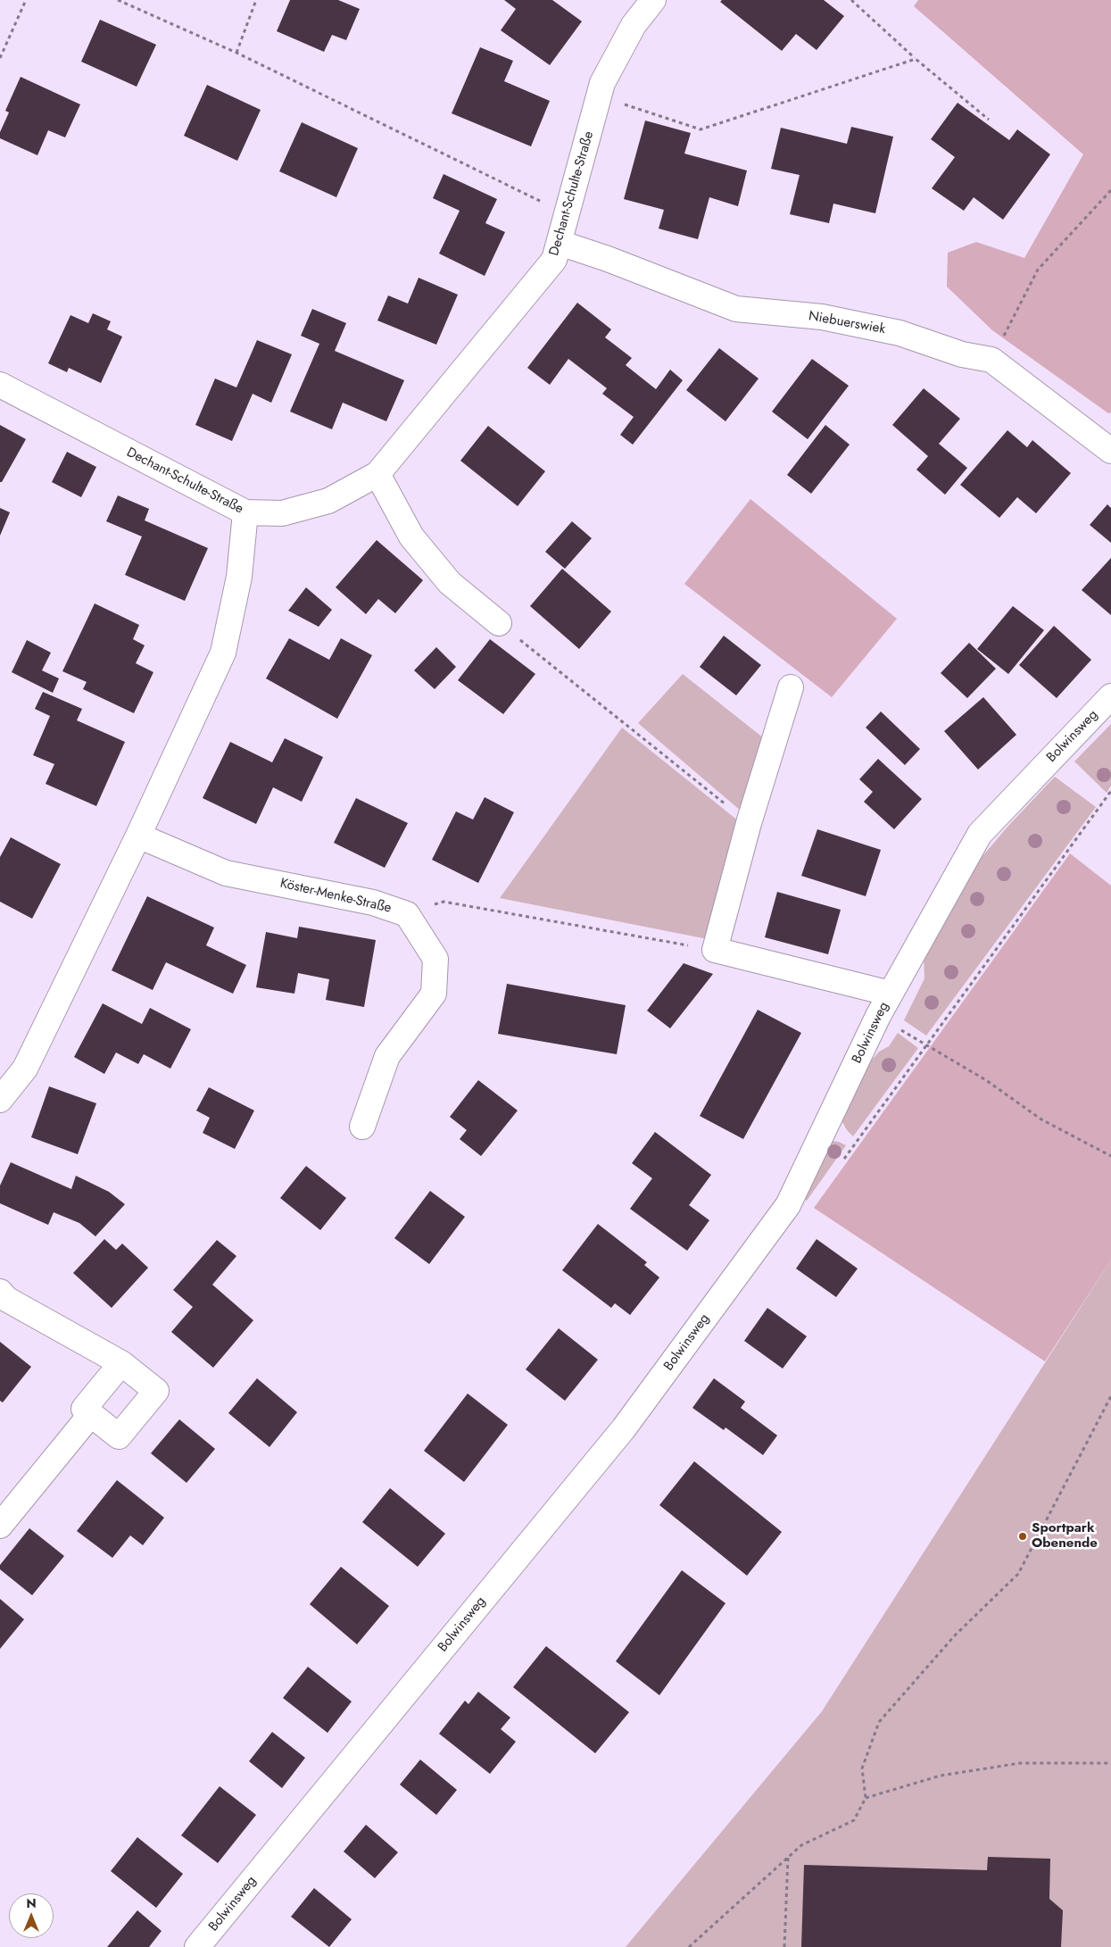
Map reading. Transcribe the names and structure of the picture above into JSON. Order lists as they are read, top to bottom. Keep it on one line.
{"streets":{"street":["Dechant-Schulte-Straße","Niebuerswiek","Bolwinsweg","Köster-Menke-Straße"]},"crossings":[["Dechant-Schulte-Straße","Niebuerswiek"]],"places":["Sportpark Obenende"],"north":"top"}
